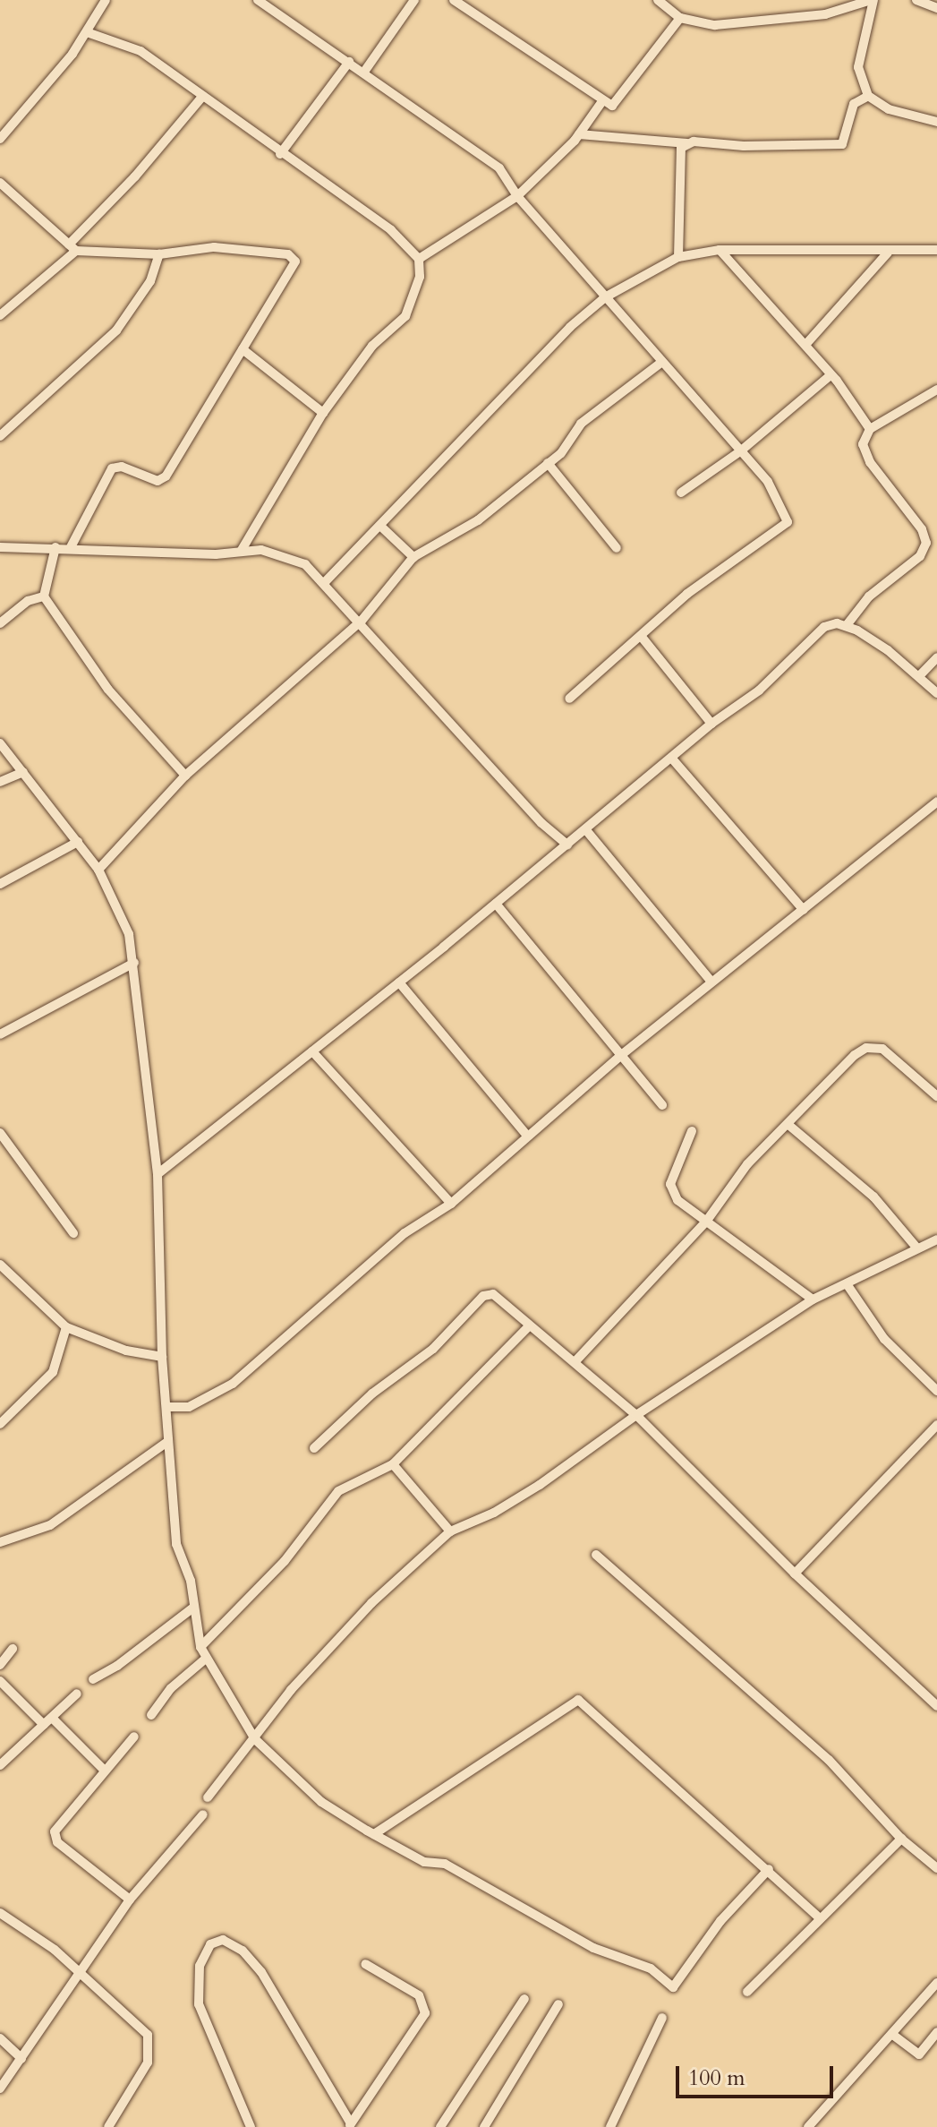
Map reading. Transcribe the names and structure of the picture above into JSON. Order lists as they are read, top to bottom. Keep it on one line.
{"scale_bar":"100 m"}
